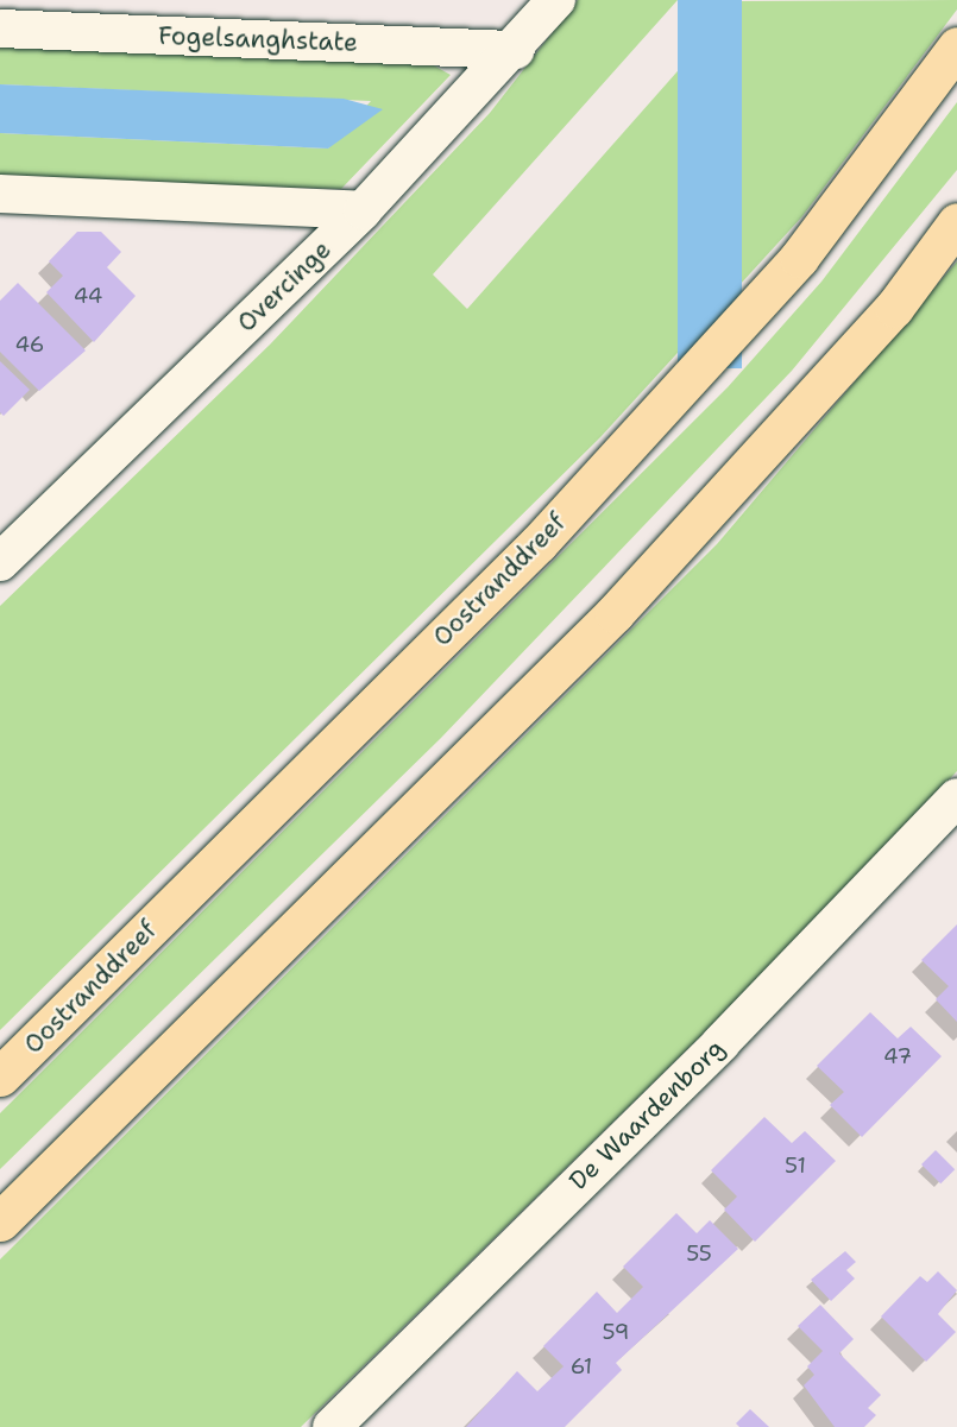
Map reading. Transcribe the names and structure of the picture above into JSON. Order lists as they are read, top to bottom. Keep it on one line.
{"streets":{"main road":["Oostranddreef"],"street":["Fogelsanghstate","Overcinge","De Waardenborg"]},"crossings":[["Fogelsanghstate","Overcinge"]],"house_numbers":["44","46","47","51","55","59","61"]}
